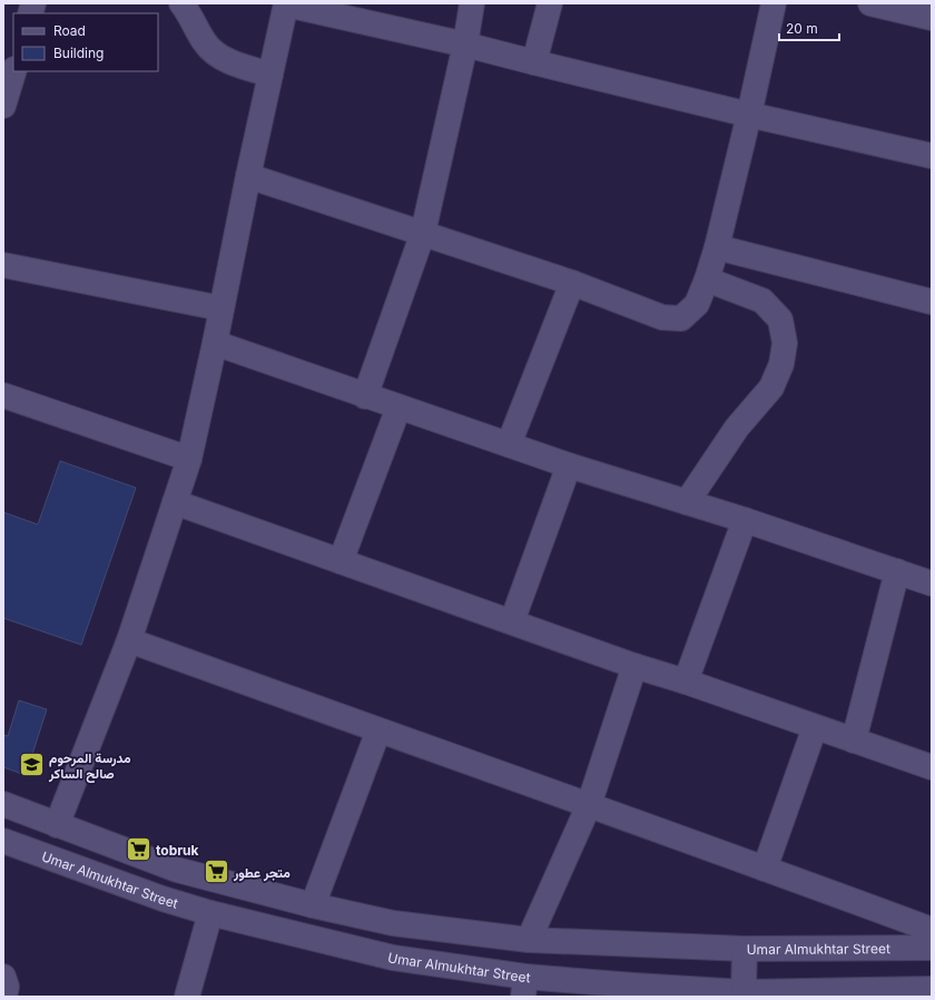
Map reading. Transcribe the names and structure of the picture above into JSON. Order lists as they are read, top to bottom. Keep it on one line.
{"streets":{"street":["Umar Almukhtar Street"]},"places":{"school or university":["مدرسة المرحوم صالح الساكر"],"supermarket":["tobruk","متجر عطور"]},"legend":["Road","Building"],"scale_bar":"20 m"}
